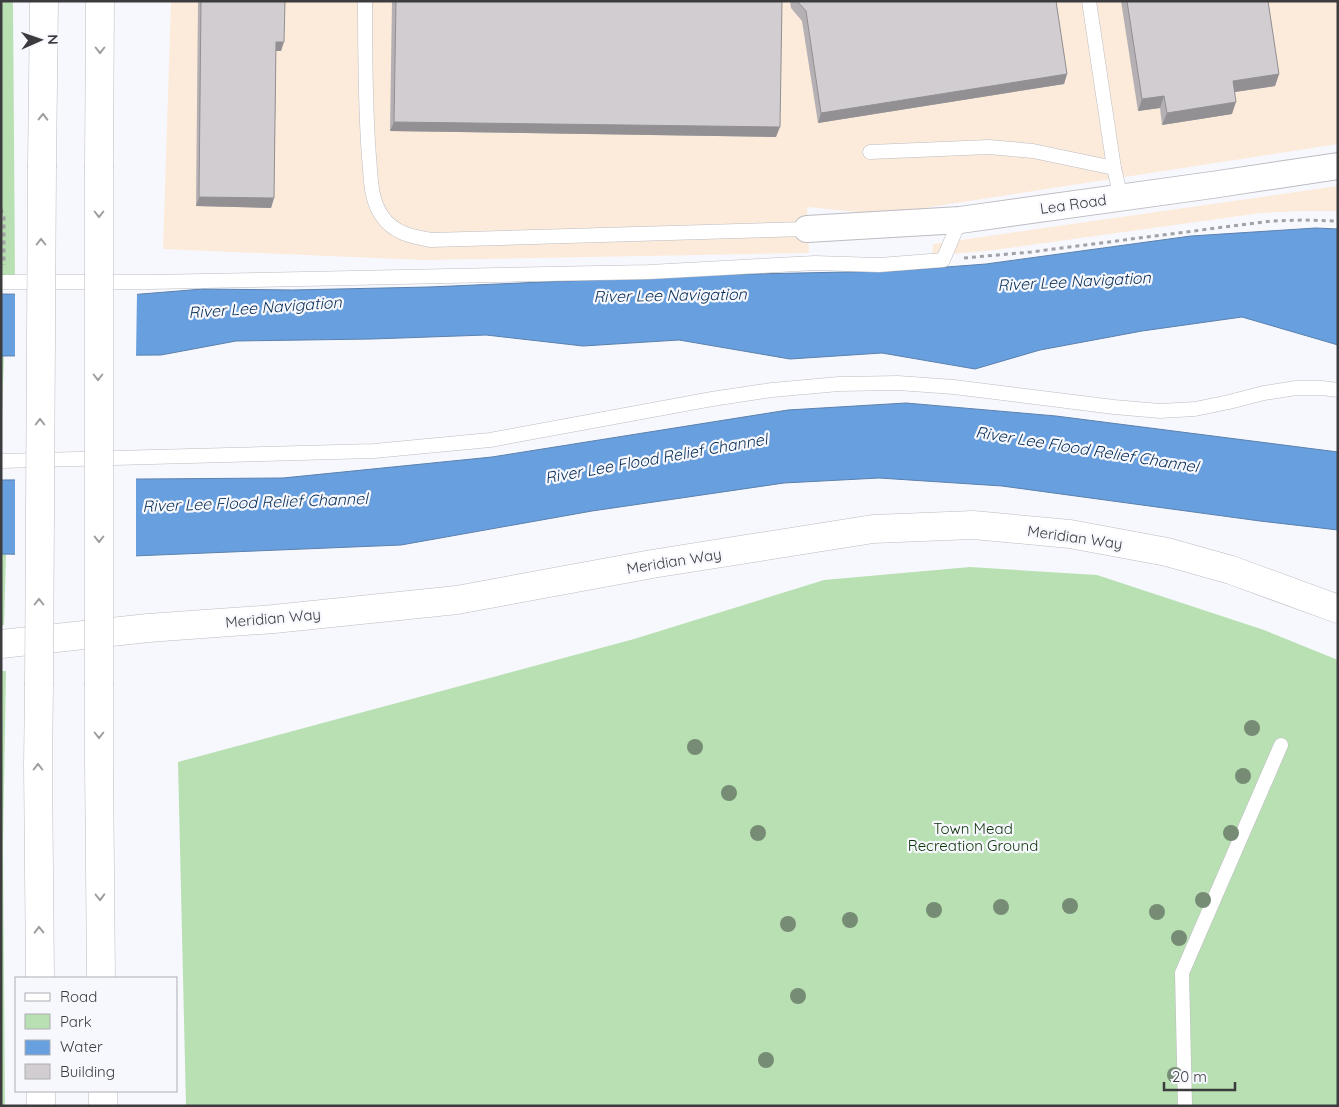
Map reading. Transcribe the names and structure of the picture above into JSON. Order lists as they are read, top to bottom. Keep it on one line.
{"streets":{"main road":["Meridian Way"],"street":["Lea Road"]},"water":["River Lee Navigation","River Lee Flood Relief Channel"],"parks":["Town Mead Recreation Ground"],"legend":["Road","Park","Water","Building"],"scale_bar":"20 m","north":"right"}
